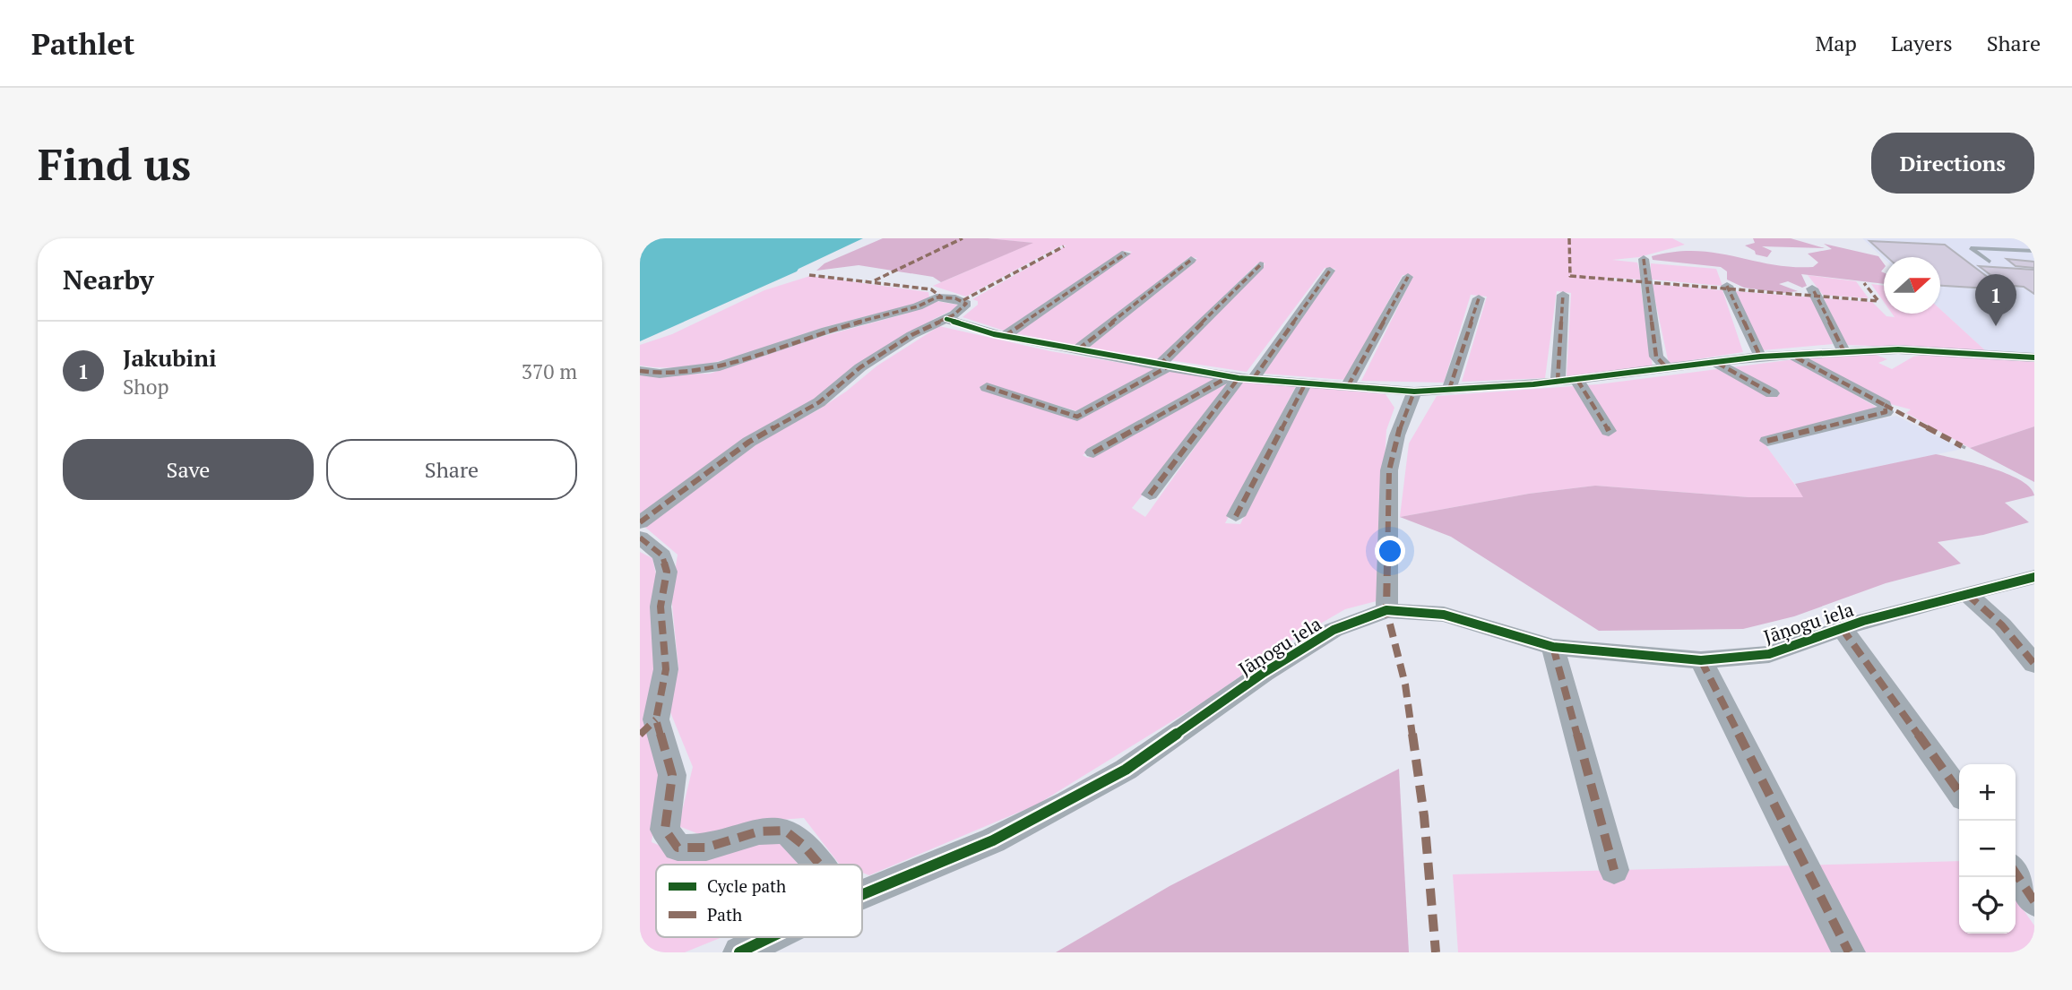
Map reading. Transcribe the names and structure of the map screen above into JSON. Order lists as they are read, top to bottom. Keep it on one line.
{"streets":{"street":["Jāņogu iela"]},"legend":["Cycle path","Path"],"north":"right","page":{"header":"Pathlet","nav":["Map","Layers","Share"],"buttons":["Directions",["Save","Share"]],"title":"Find us","heading":"Nearby","pins":"1","list":[{"mark":"1","name":"Jakubini","note":"Shop","value":"370 m"}],"map_buttons":["+","−"]}}
